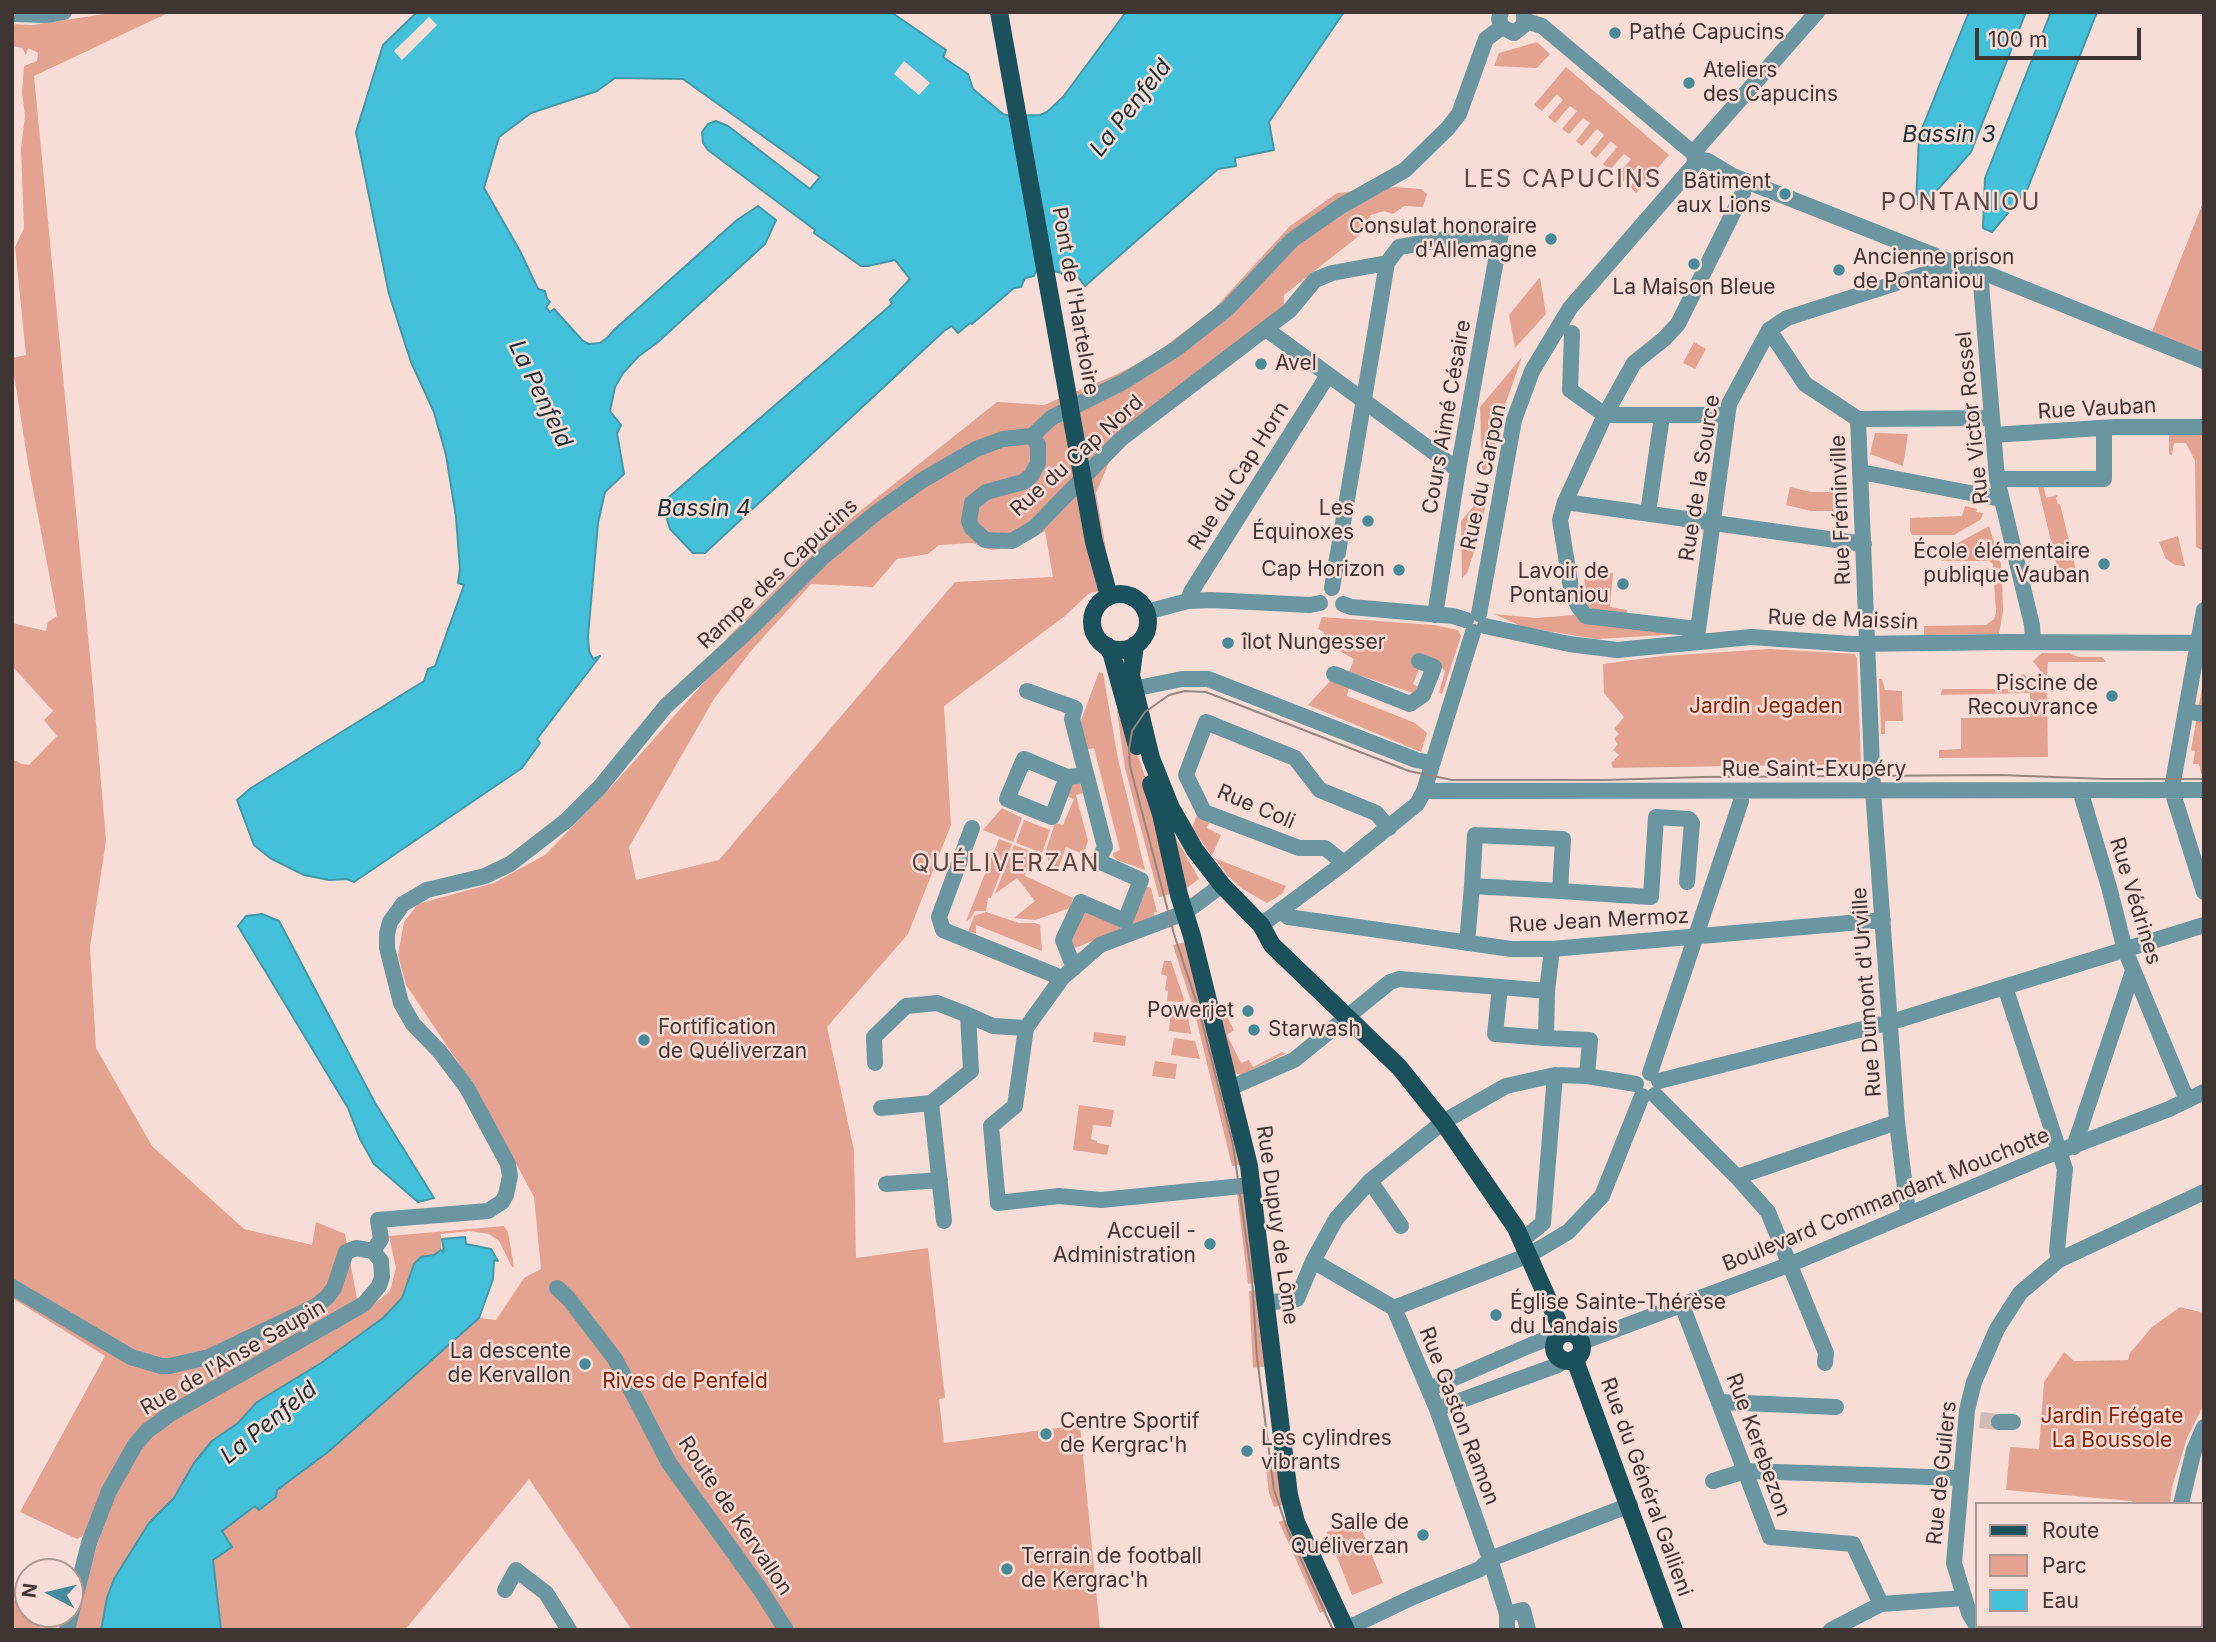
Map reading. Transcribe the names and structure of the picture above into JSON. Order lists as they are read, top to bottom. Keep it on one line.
{"streets":{"main road":["Pont de l'Harteloire","Rue Dupuy de Lôme","Rue du Général Gallieni"],"street":["Rue Vauban","Cours Aimé Césaire","Rue Victor Rossel","Rue du Cap Nord","Rue du Cap Horn","Rue du Carpon","Rue de la Source","Rue Fréminville","Rampe des Capucins","Rue de Maissin","Rue Saint-Exupéry","Rue Coli","Rue Védrines","Rue Jean Mermoz","Rue Dumont d'Urville","Boulevard Commandant Mouchotte","Rue de l'Anse Saupin","Rue Gaston Ramon","Rue Kerebezon","Rue de Guilers","Route de Kervallon"]},"crossings":[["Pont de l'Harteloire","Rue du Général Gallieni"],["Rue Vauban","Rue Victor Rossel"],["Cours Aimé Césaire","Rue du Cap Nord"],["Cours Aimé Césaire","Rue de Maissin"],["Rue Victor Rossel","Rue de Maissin"],["Rue du Cap Nord","Rampe des Capucins"],["Rue du Carpon","Rue de Maissin"],["Rue du Carpon","Rue Saint-Exupéry"],["Rue du Carpon","Rue Coli"],["Rue du Carpon","Rue Jean Mermoz"],["Rue du Carpon","Rue du Général Gallieni"],["Rue de la Source","Rue de Maissin"],["Rue Fréminville","Rue de Maissin"],["Rue Fréminville","Rue Dumont d'Urville"],["Rampe des Capucins","Rue de l'Anse Saupin"],["Rue Saint-Exupéry","Rue Védrines"],["Rue Saint-Exupéry","Rue Dumont d'Urville"],["Rue Védrines","Boulevard Commandant Mouchotte"],["Rue Jean Mermoz","Rue Dumont d'Urville"],["Rue Dumont d'Urville","Boulevard Commandant Mouchotte"],["Boulevard Commandant Mouchotte","Rue Kerebezon"],["Boulevard Commandant Mouchotte","Rue du Général Gallieni"],["Rue Dupuy de Lôme","Rue du Général Gallieni"]],"districts":["LES CAPUCINS","PONTANIOU","QUÉLIVERZAN"],"water":["La Penfeld","Bassin 3","Bassin 4"],"parks":["Jardin Jegaden","Rives de Penfeld","Jardin Frégate La Boussole"],"places":["Pathé Capucins","Ateliers des Capucins","Bâtiment aux Lions","Consulat honoraire d'Allemagne","La Maison Bleue","Ancienne prison de Pontaniou","Avel","Les Équinoxes","École élémentaire publique Vauban","Cap Horizon","Lavoir de Pontaniou","îlot Nungesser","Piscine de Recouvrance","Powerjet","Starwash","Fortification de Quéliverzan","Accueil - Administration","Église Sainte-Thérèse du Landais","La descente de Kervallon","Centre Sportif de Kergrac'h","Les cylindres vibrants","Salle de Quéliverzan","Terrain de football de Kergrac'h"],"legend":["Route","Parc","Eau"],"scale_bar":"100 m","north":"left"}
